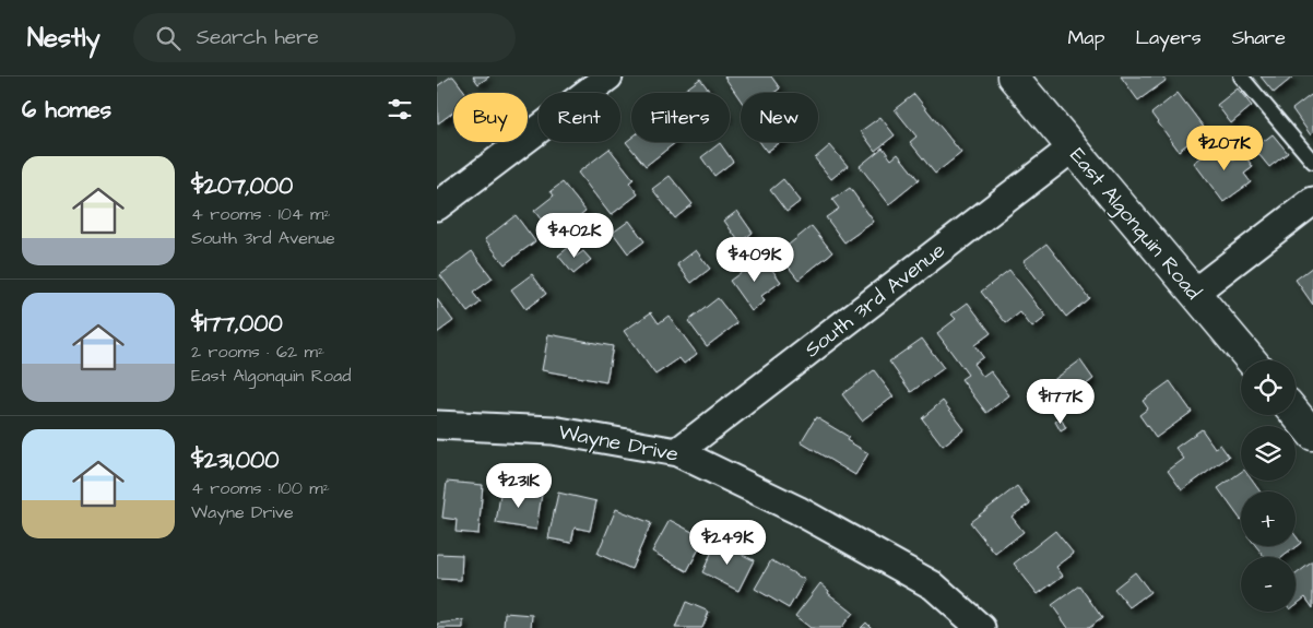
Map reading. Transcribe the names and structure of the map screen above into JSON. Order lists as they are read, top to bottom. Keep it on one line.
{"streets":{"street":["East Algonquin Road","South 3rd Avenue","Wayne Drive"]},"crossings":[["East Algonquin Road","South 3rd Avenue"],["South 3rd Avenue","Wayne Drive"]],"page":{"header":"Nestly","search":"Search here","nav":["Map","Layers","Share"],"heading":"6 homes","chip":["Buy","Rent","Filters","New"],"price":["$207K","$402K","$409K","$177K","$231K","$249K"],"list":[{"name":"$207,000","note":"4 rooms · 104 m² · South 3rd Avenue"},{"name":"$177,000","note":"2 rooms · 62 m² · East Algonquin Road"},{"name":"$231,000","note":"4 rooms · 100 m² · Wayne Drive"}],"map_buttons":["+","−"]}}
